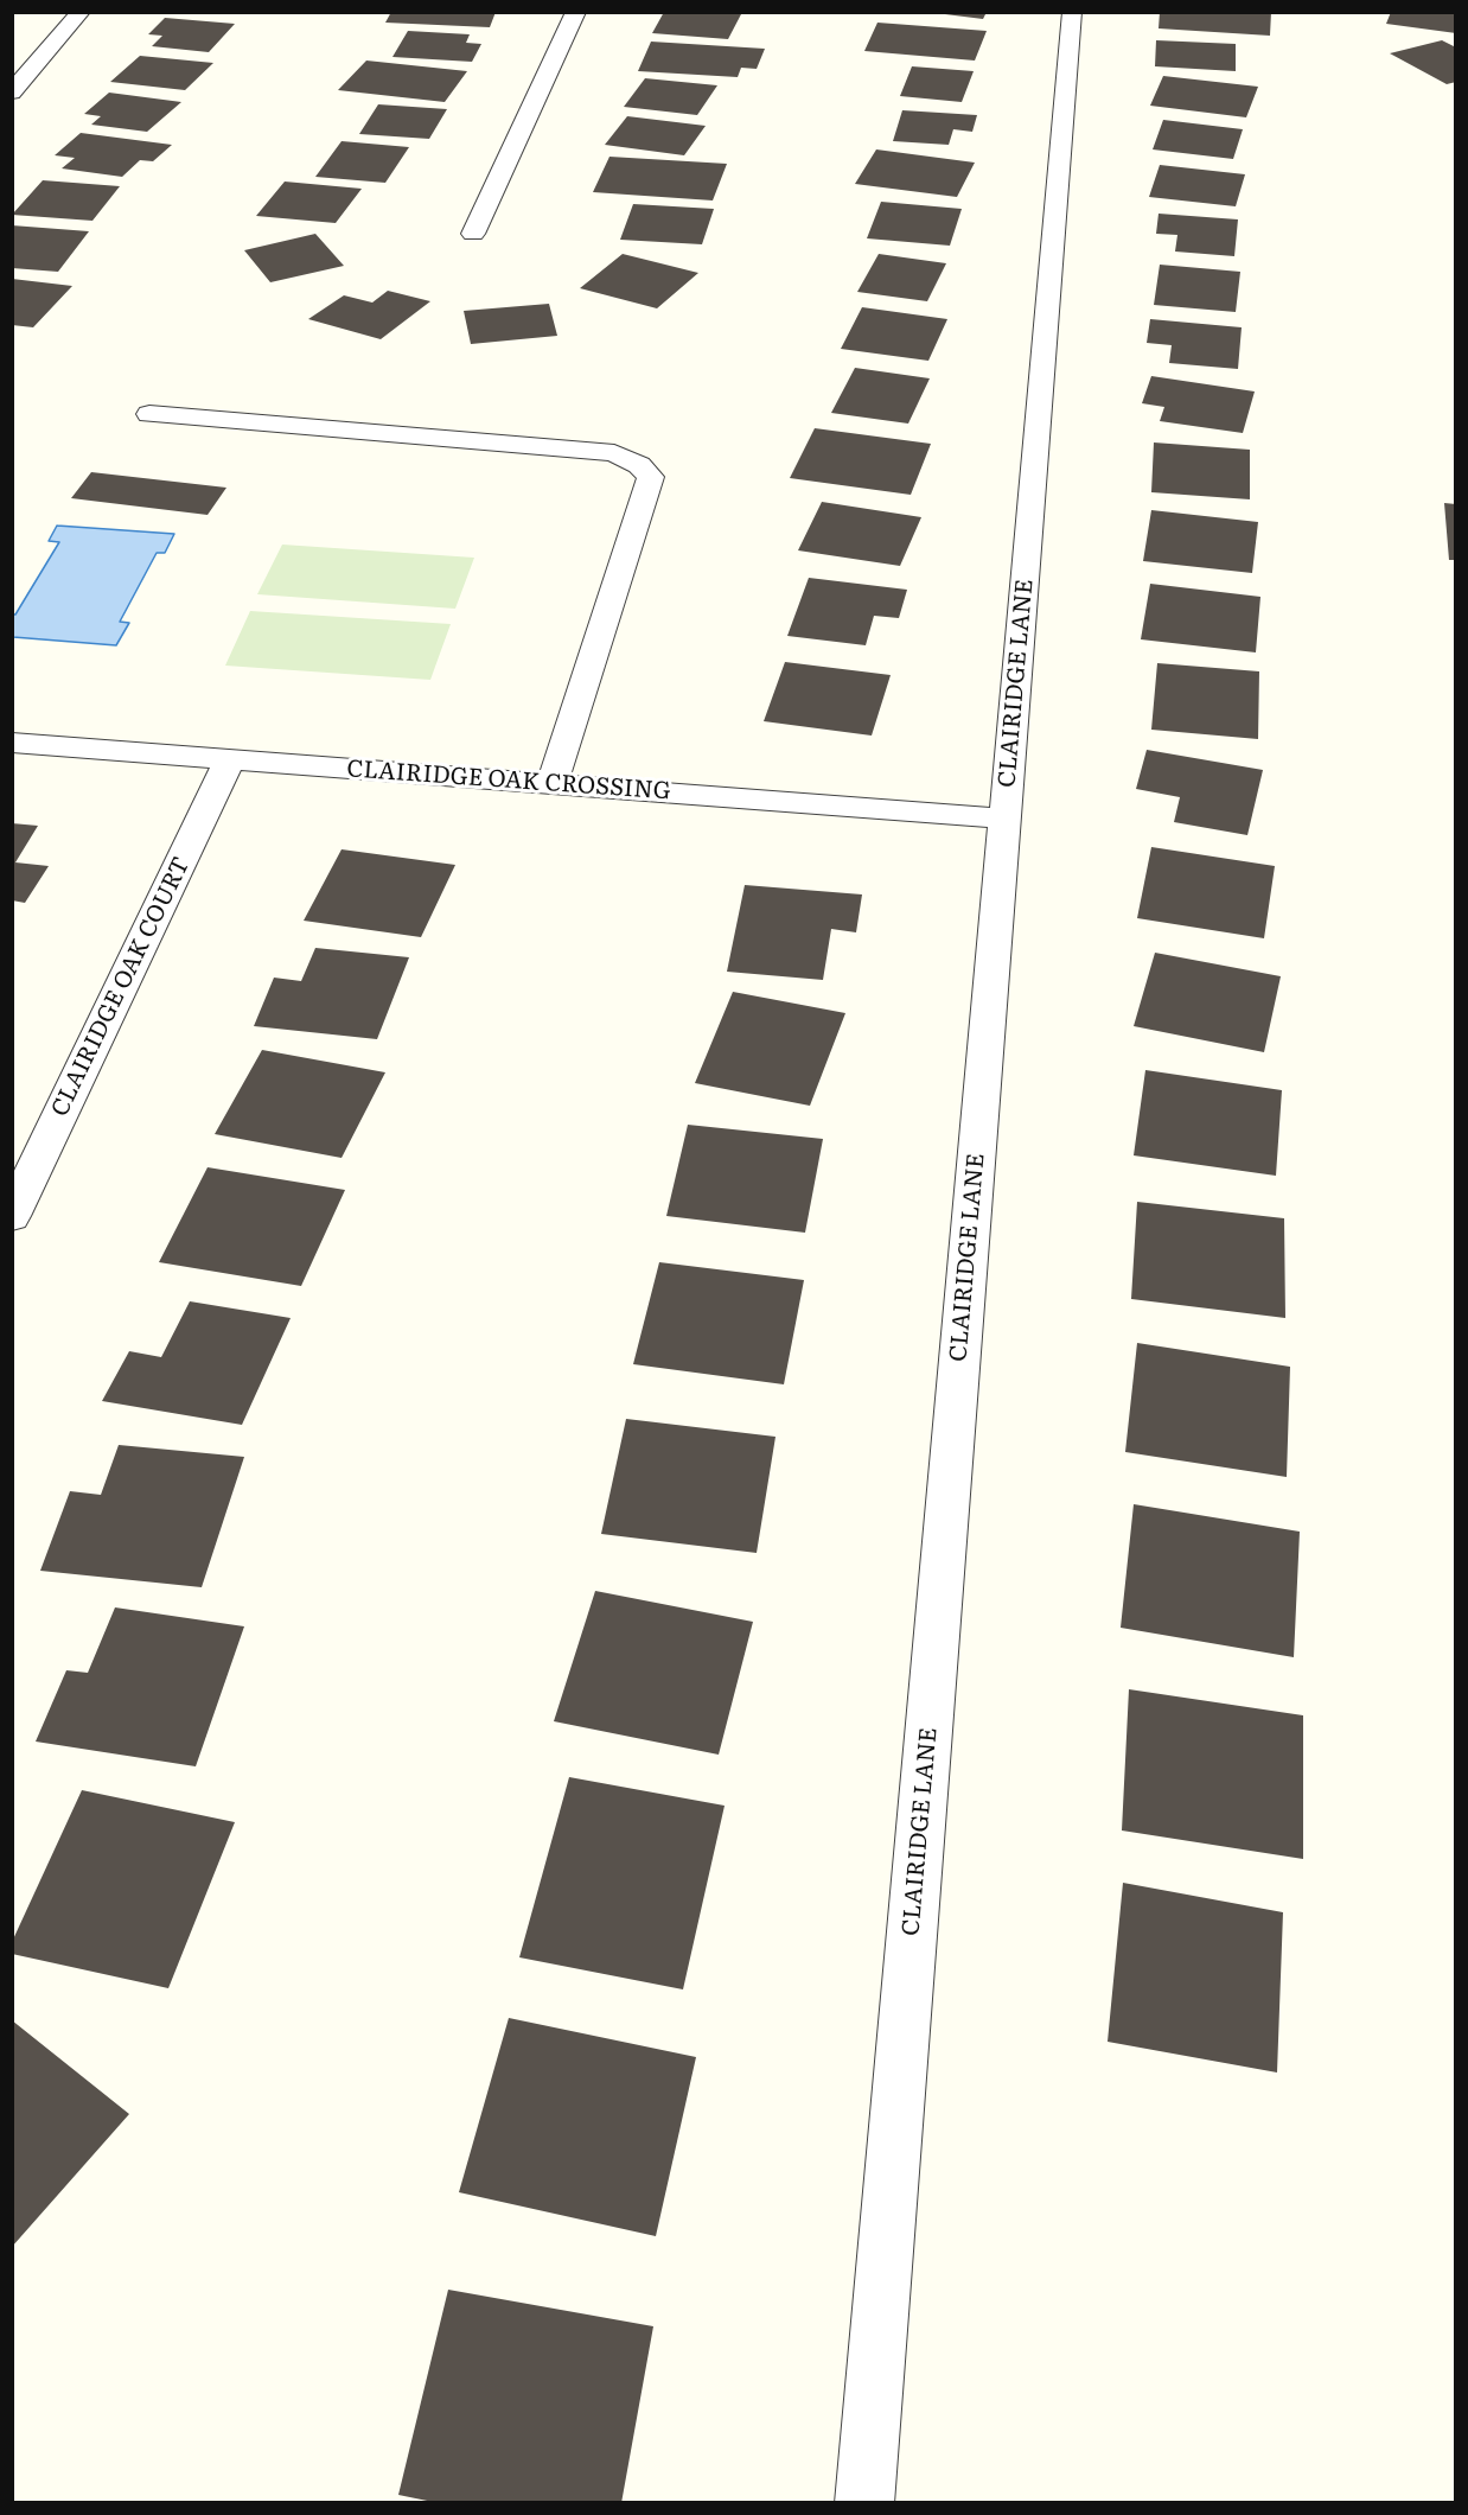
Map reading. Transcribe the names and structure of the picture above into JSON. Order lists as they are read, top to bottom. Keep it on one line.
{"streets":{"street":["CLAIRIDGE LANE","CLAIRIDGE OAK CROSSING","CLAIRIDGE OAK COURT"]},"crossings":[["CLAIRIDGE LANE","CLAIRIDGE OAK CROSSING"],["CLAIRIDGE OAK CROSSING","CLAIRIDGE OAK COURT"]]}
